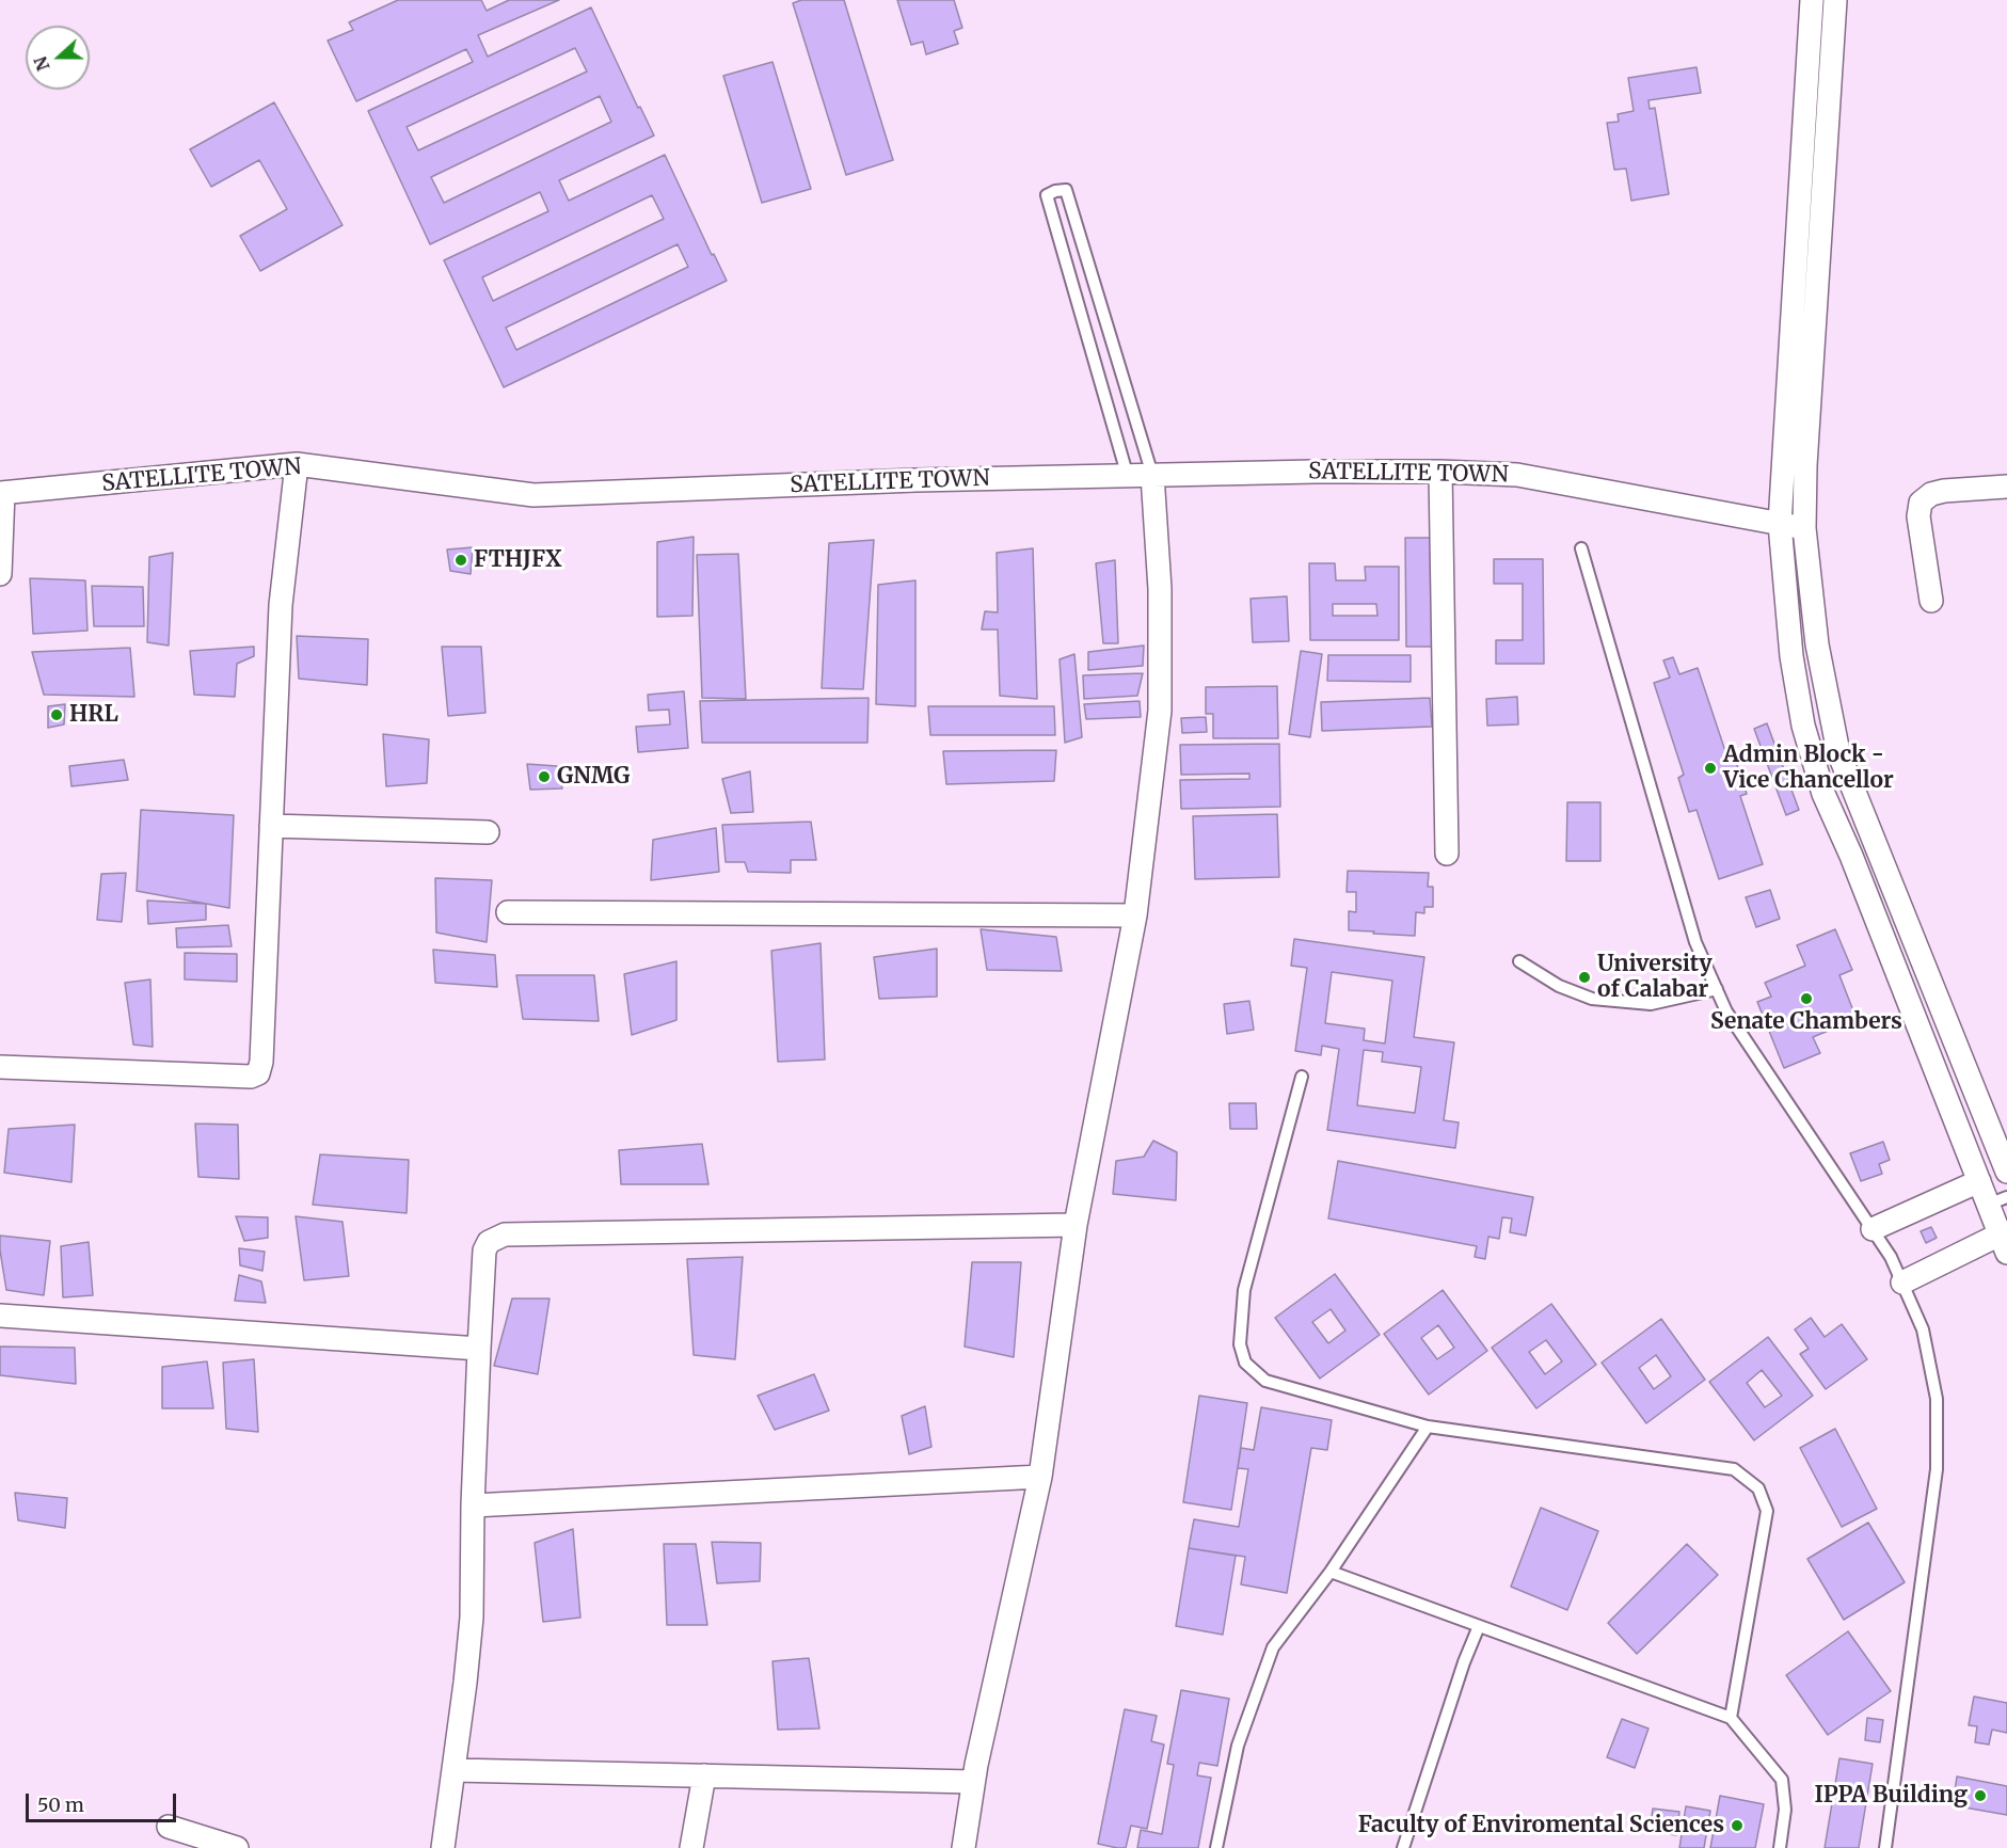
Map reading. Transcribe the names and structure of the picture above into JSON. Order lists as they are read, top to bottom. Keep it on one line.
{"streets":{"street":["SATELLITE TOWN"]},"places":["FTHJFX","HRL","Admin Block - Vice Chancellor","GNMG","University of Calabar","Senate Chambers","IPPA Building","Faculty of Enviromental Sciences"],"scale_bar":"50 m","north":"left"}
